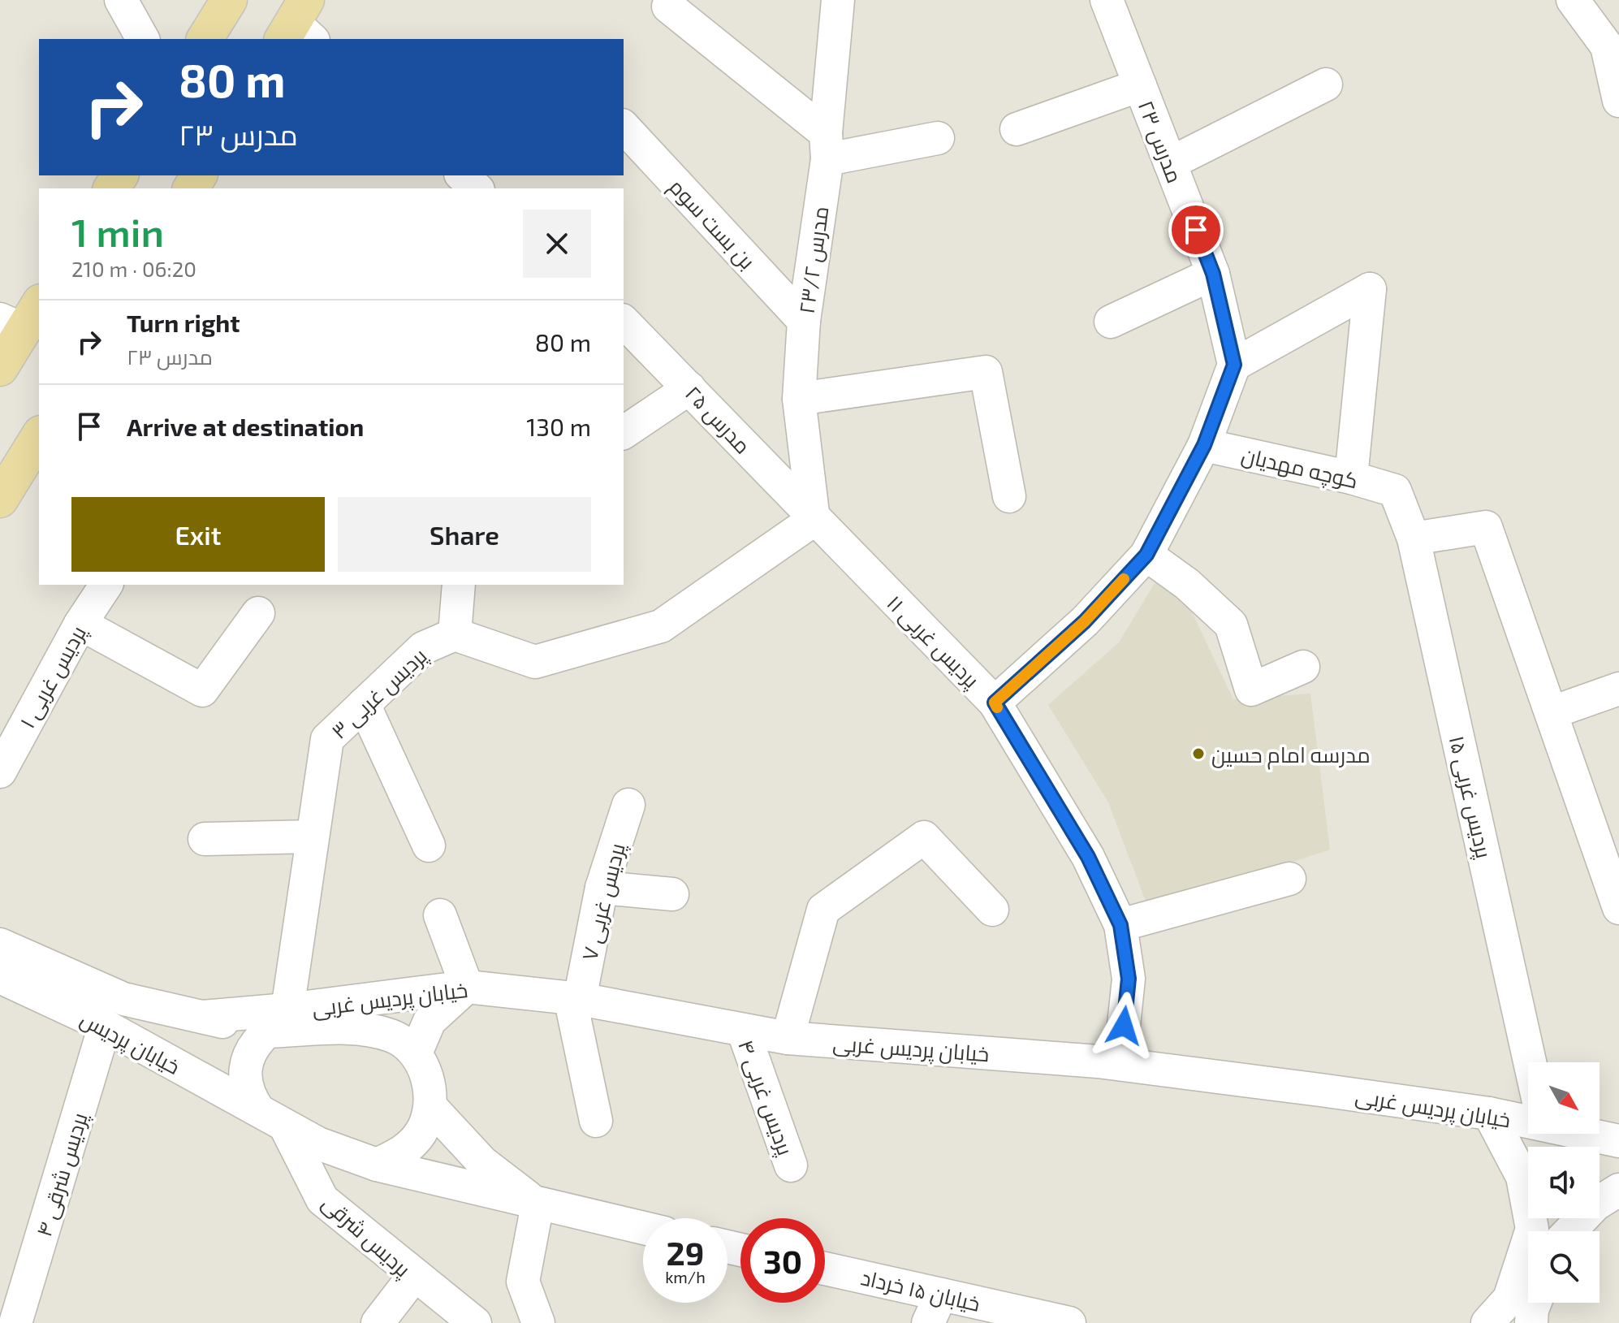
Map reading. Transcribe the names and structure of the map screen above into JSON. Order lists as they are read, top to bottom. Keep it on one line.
{"streets":{"street":["مدرس ۲۳","بن بست سوم","مدرس ۲۳/۲","مدرس ۲۵","کوچه مهدیان","پردیس غربی ۱۱","پردیس غربی ۱","پردیس غربی ۳","پردیس غربی ۱۵","پردیس غربی ۷","خیابان پردیس غربی","خیابان پردیس","پردیس غربی ۴","پردیس شرقی ۴","پردیس شرقی","خیابان ۱۵ خرداد"]},"crossings":[["بن بست سوم","مدرس ۲۳/۲"],["مدرس ۲۳/۲","مدرس ۲۵"],["مدرس ۲۳/۲","پردیس غربی ۱۱"],["مدرس ۲۵","پردیس غربی ۱۱"],["کوچه مهدیان","پردیس غربی ۱۵"],["پردیس غربی ۱۱","خیابان پردیس غربی"],["پردیس غربی ۳","خیابان پردیس غربی"],["پردیس غربی ۳","خیابان پردیس"],["پردیس غربی ۳","پردیس شرقی"],["پردیس غربی ۷","خیابان پردیس غربی"],["خیابان پردیس غربی","خیابان پردیس"],["خیابان پردیس غربی","پردیس غربی ۴"],["خیابان پردیس غربی","پردیس شرقی"],["خیابان پردیس","پردیس شرقی ۴"],["خیابان پردیس","پردیس شرقی"]],"places":["مدرسه امام حسین"],"north":"bottom right","page":{"turn":["80 m","مدرس ۲۳"],"heading":["1 min","210 m · 06:20"],"list":[{"name":"Turn right","note":"مدرس ۲۳","value":"80 m"},{"name":"Arrive at destination","value":"130 m"}],"buttons":["Exit","Share"],"speed":"29 km/h","limit":"30"}}
